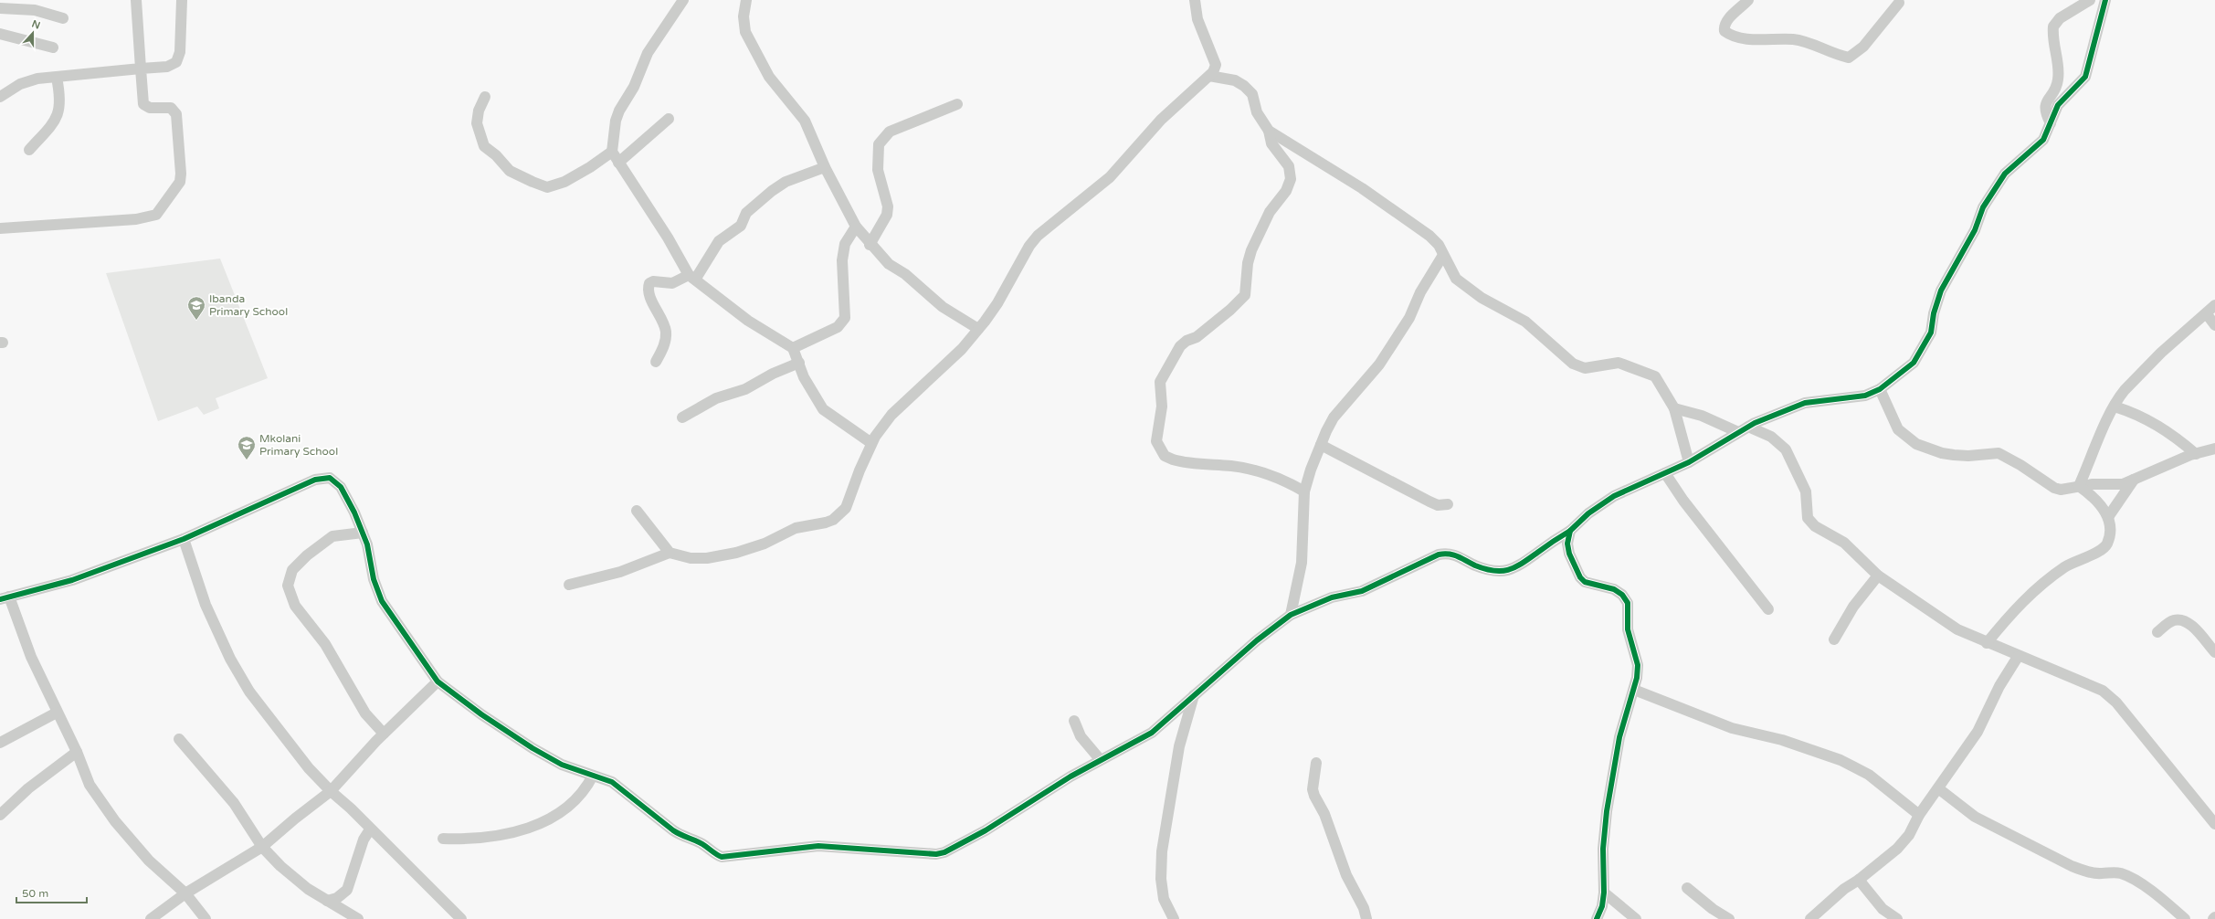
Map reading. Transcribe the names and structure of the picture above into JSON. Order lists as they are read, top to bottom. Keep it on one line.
{"places":{"school or university":["Ibanda Primary School","Mkolani Primary School"]},"scale_bar":"50 m","north":"top"}
